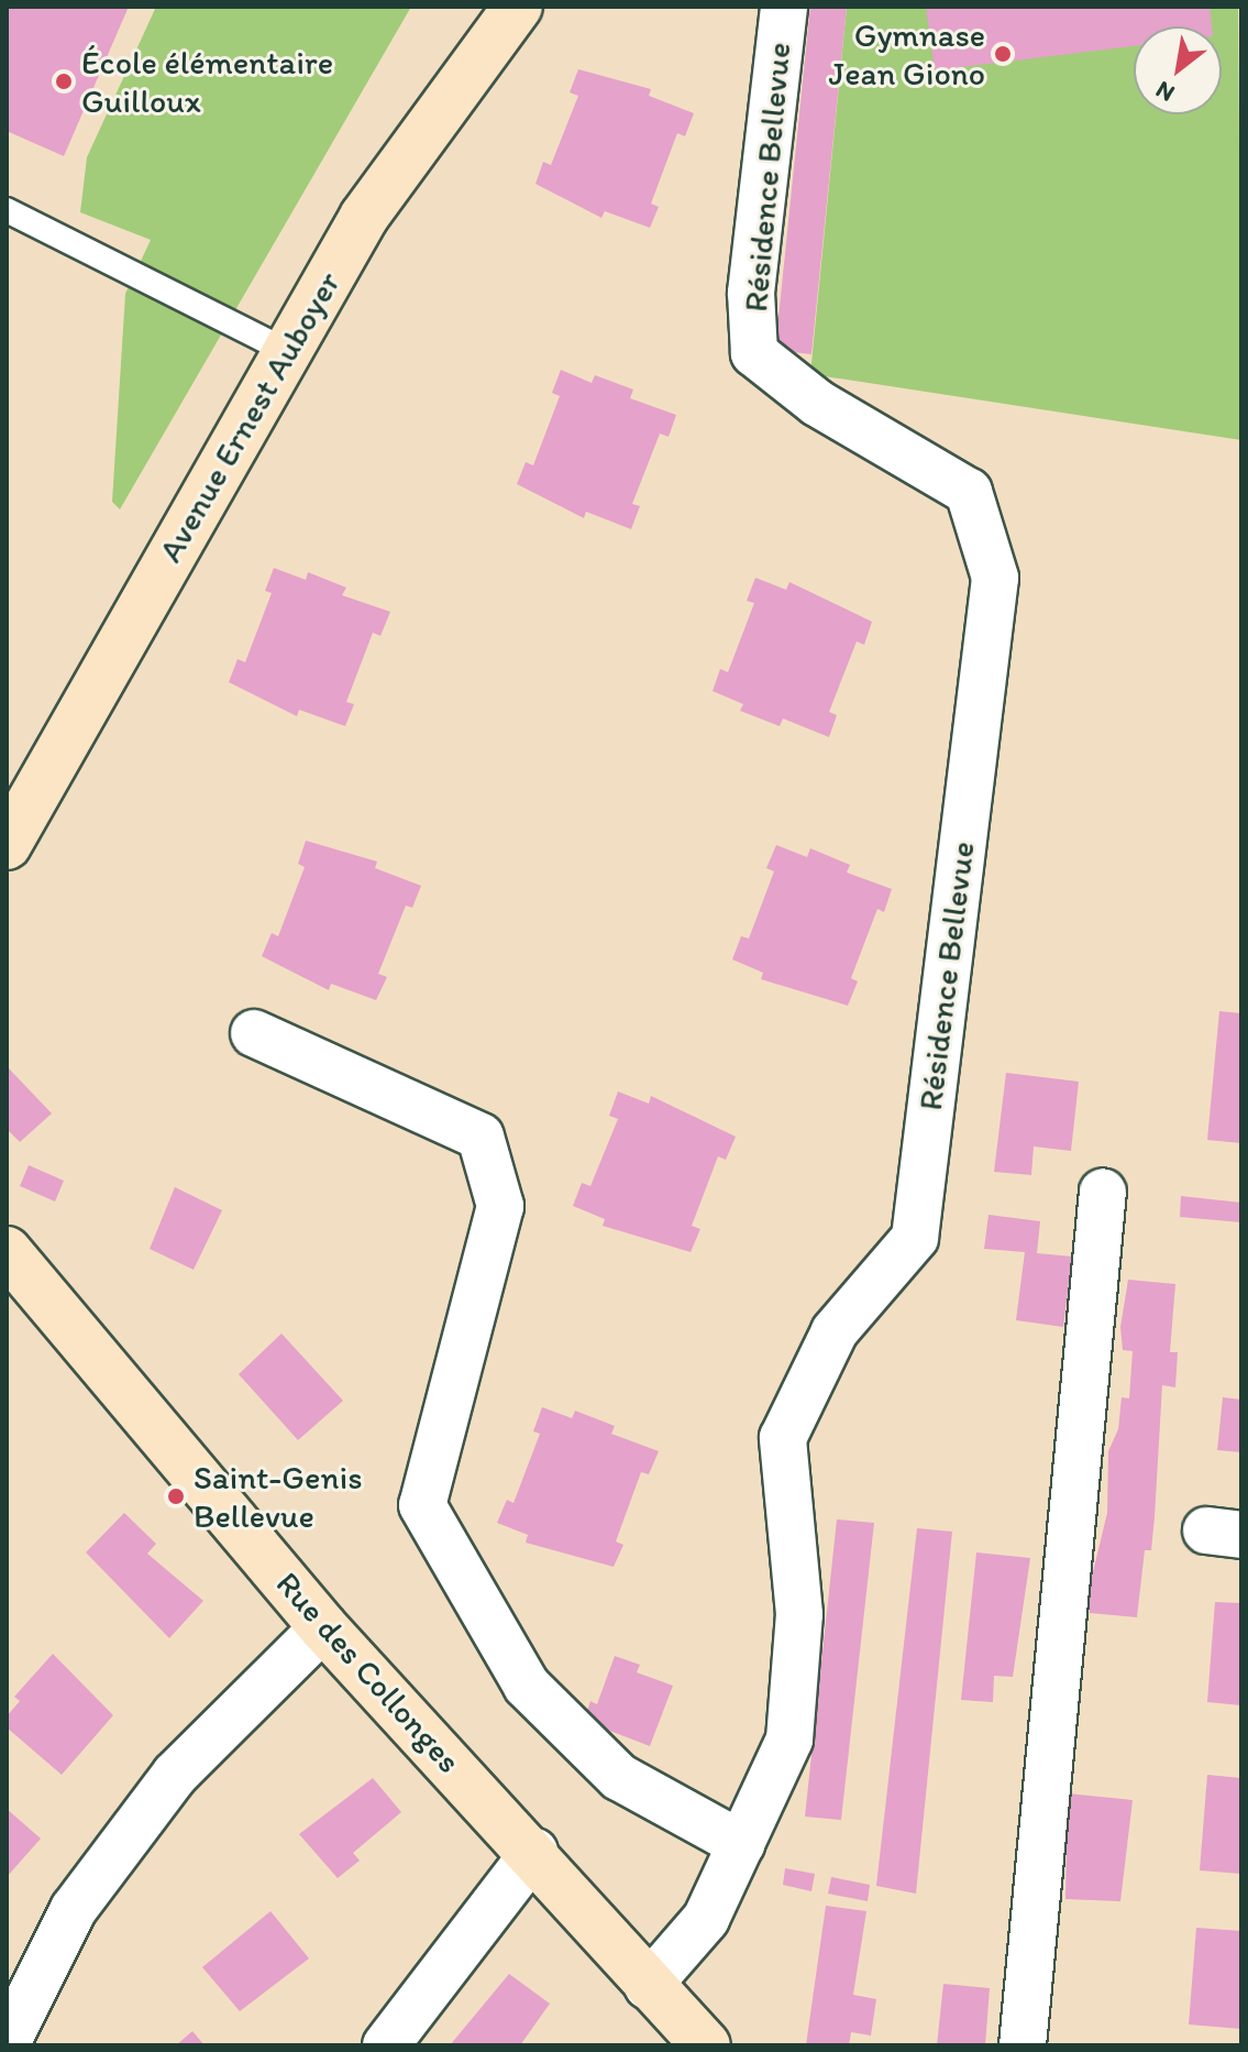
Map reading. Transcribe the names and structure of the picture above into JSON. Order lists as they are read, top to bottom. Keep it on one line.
{"streets":{"street":["Résidence Bellevue","Avenue Ernest Auboyer","Rue des Collonges"]},"crossings":[["Résidence Bellevue","Rue des Collonges"]],"places":["Gymnase Jean Giono","École élémentaire Guilloux","Saint-Genis Bellevue"],"north":"bottom left"}
